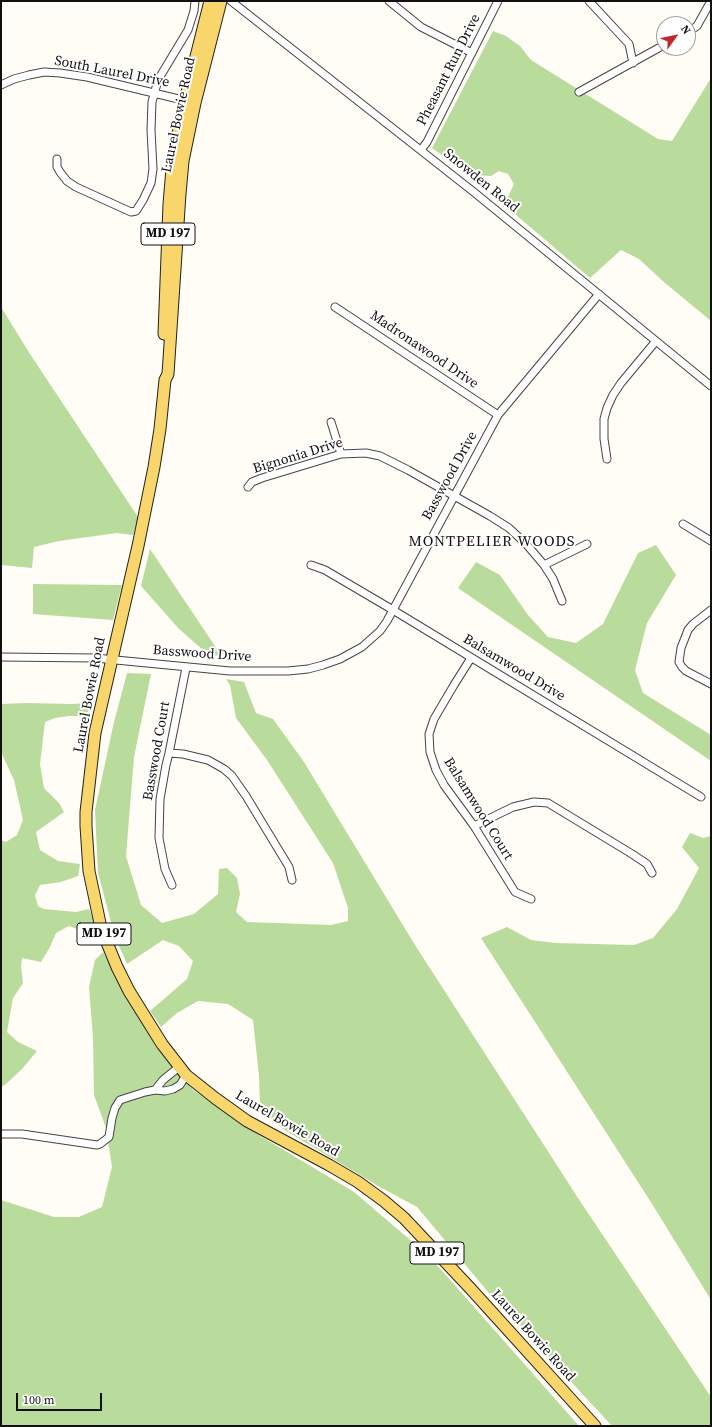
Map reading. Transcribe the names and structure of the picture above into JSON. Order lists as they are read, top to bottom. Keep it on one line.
{"streets":{"main road":["Laurel Bowie Road","MD 197"],"street":["Pheasant Run Drive","South Laurel Drive","Snowden Road","Madronawood Drive","Bignonia Drive","Basswood Drive","Balsamwood Drive","Basswood Court","Balsamwood Court"]},"crossings":[["Pheasant Run Drive","Snowden Road"],["South Laurel Drive","Laurel Bowie Road"],["Laurel Bowie Road","Basswood Drive"],["Snowden Road","Basswood Drive"],["Madronawood Drive","Basswood Drive"],["Bignonia Drive","Basswood Drive"],["Basswood Drive","Balsamwood Drive"],["Basswood Drive","Basswood Court"],["Balsamwood Drive","Balsamwood Court"]],"districts":["MONTPELIER WOODS"],"scale_bar":"100 m","north":"top right"}
